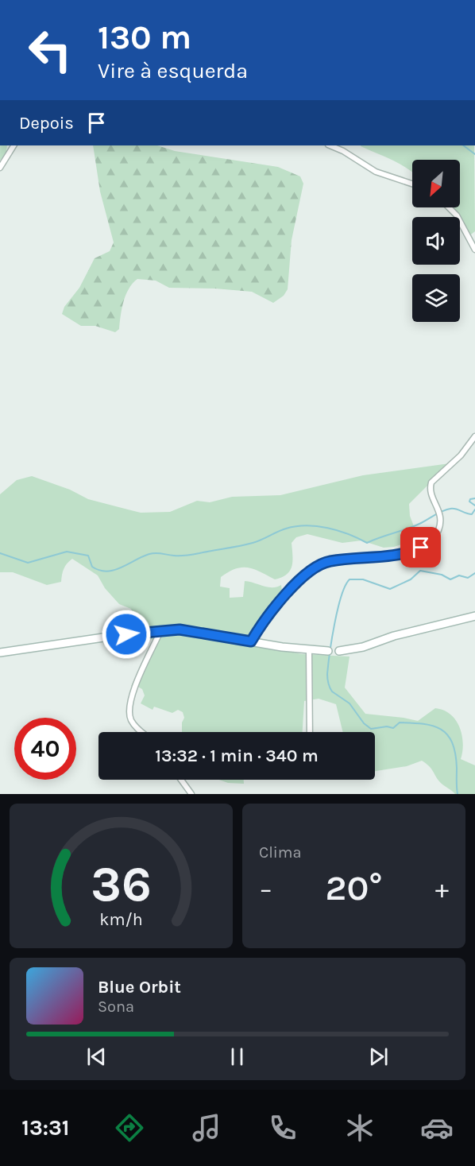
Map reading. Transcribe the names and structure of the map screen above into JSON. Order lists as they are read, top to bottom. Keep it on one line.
{"north":"bottom left","page":{"turn":["130 m","Vire à esquerda"],"then":"Depois","limit":"40","trip":"13:32 · 1 min · 340 m","tile":"Clima","heat":["−","20°","+"],"song":["Blue Orbit","Sona"],"tabs":"13:31","gauge":["36","km/h"]}}
